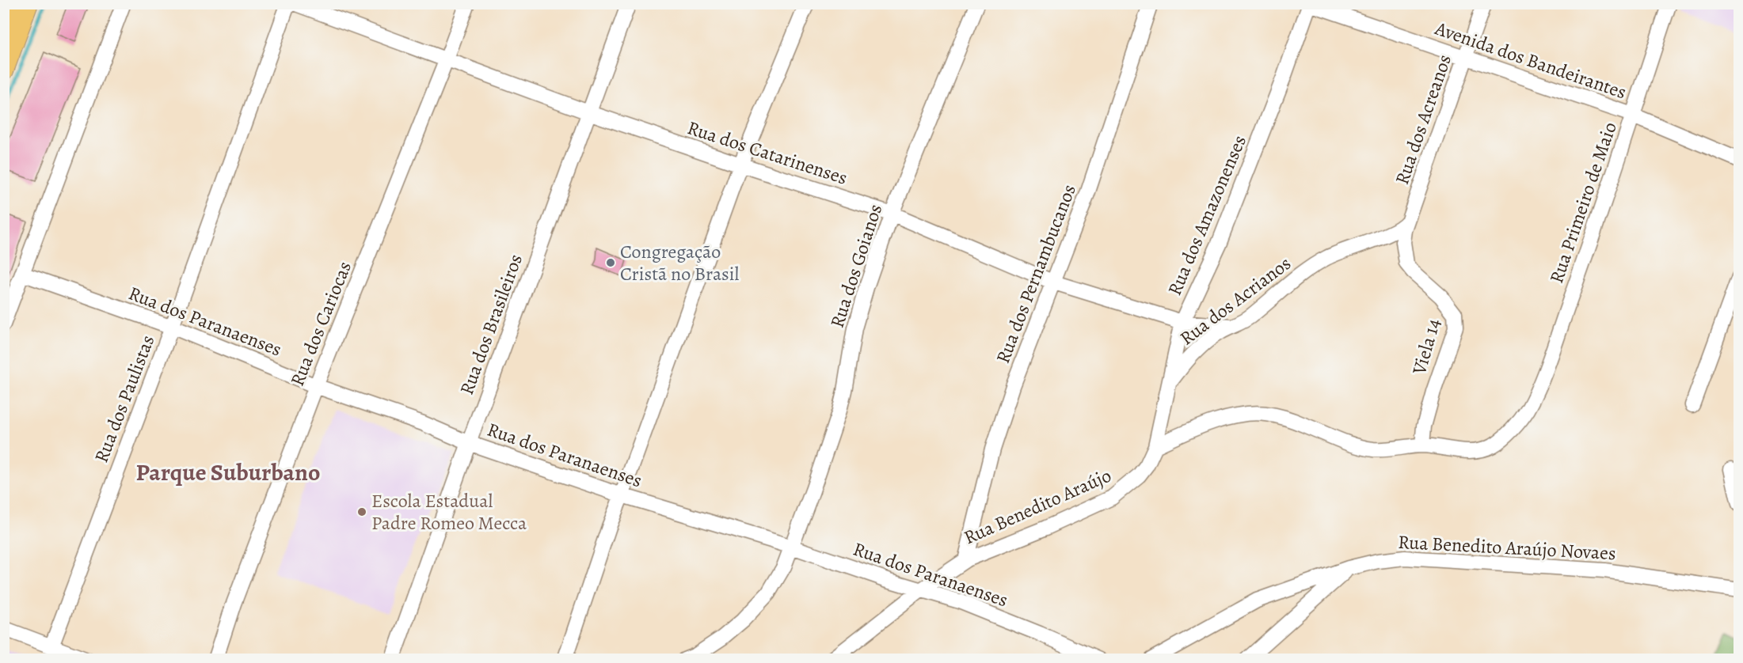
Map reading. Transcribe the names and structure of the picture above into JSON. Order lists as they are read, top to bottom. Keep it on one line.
{"streets":{"street":["Avenida dos Bandeirantes","Rua dos Acreanos","Rua dos Catarinenses","Rua Primeiro de Maio","Rua dos Amazonenses","Rua dos Goianos","Rua dos Pernambucanos","Rua dos Acrianos","Rua dos Paranaenses","Rua dos Cariocas","Rua dos Brasileiros","Viela 14","Rua dos Paulistas","Rua Benedito Araújo","Rua Benedito Araújo Novaes"]},"crossings":[["Avenida dos Bandeirantes","Rua dos Acreanos"],["Avenida dos Bandeirantes","Rua Primeiro de Maio"],["Avenida dos Bandeirantes","Rua dos Amazonenses"],["Rua dos Acreanos","Rua dos Acrianos"],["Rua dos Acreanos","Viela 14"],["Rua dos Catarinenses","Rua dos Amazonenses"],["Rua dos Catarinenses","Rua dos Goianos"],["Rua dos Catarinenses","Rua dos Pernambucanos"],["Rua dos Catarinenses","Rua dos Acrianos"],["Rua dos Catarinenses","Rua dos Cariocas"],["Rua dos Catarinenses","Rua dos Brasileiros"],["Rua Primeiro de Maio","Viela 14"],["Rua dos Amazonenses","Rua dos Acrianos"],["Rua dos Amazonenses","Rua Benedito Araújo"],["Rua dos Goianos","Rua dos Paranaenses"],["Rua dos Pernambucanos","Rua Benedito Araújo"],["Rua dos Acrianos","Viela 14"],["Rua dos Paranaenses","Rua dos Cariocas"],["Rua dos Paranaenses","Rua dos Brasileiros"],["Rua dos Paranaenses","Rua dos Paulistas"],["Rua dos Paranaenses","Rua Benedito Araújo"]],"districts":["Parque Suburbano"],"places":["Congregação Cristã no Brasil","Escola Estadual Padre Romeo Mecca"]}
